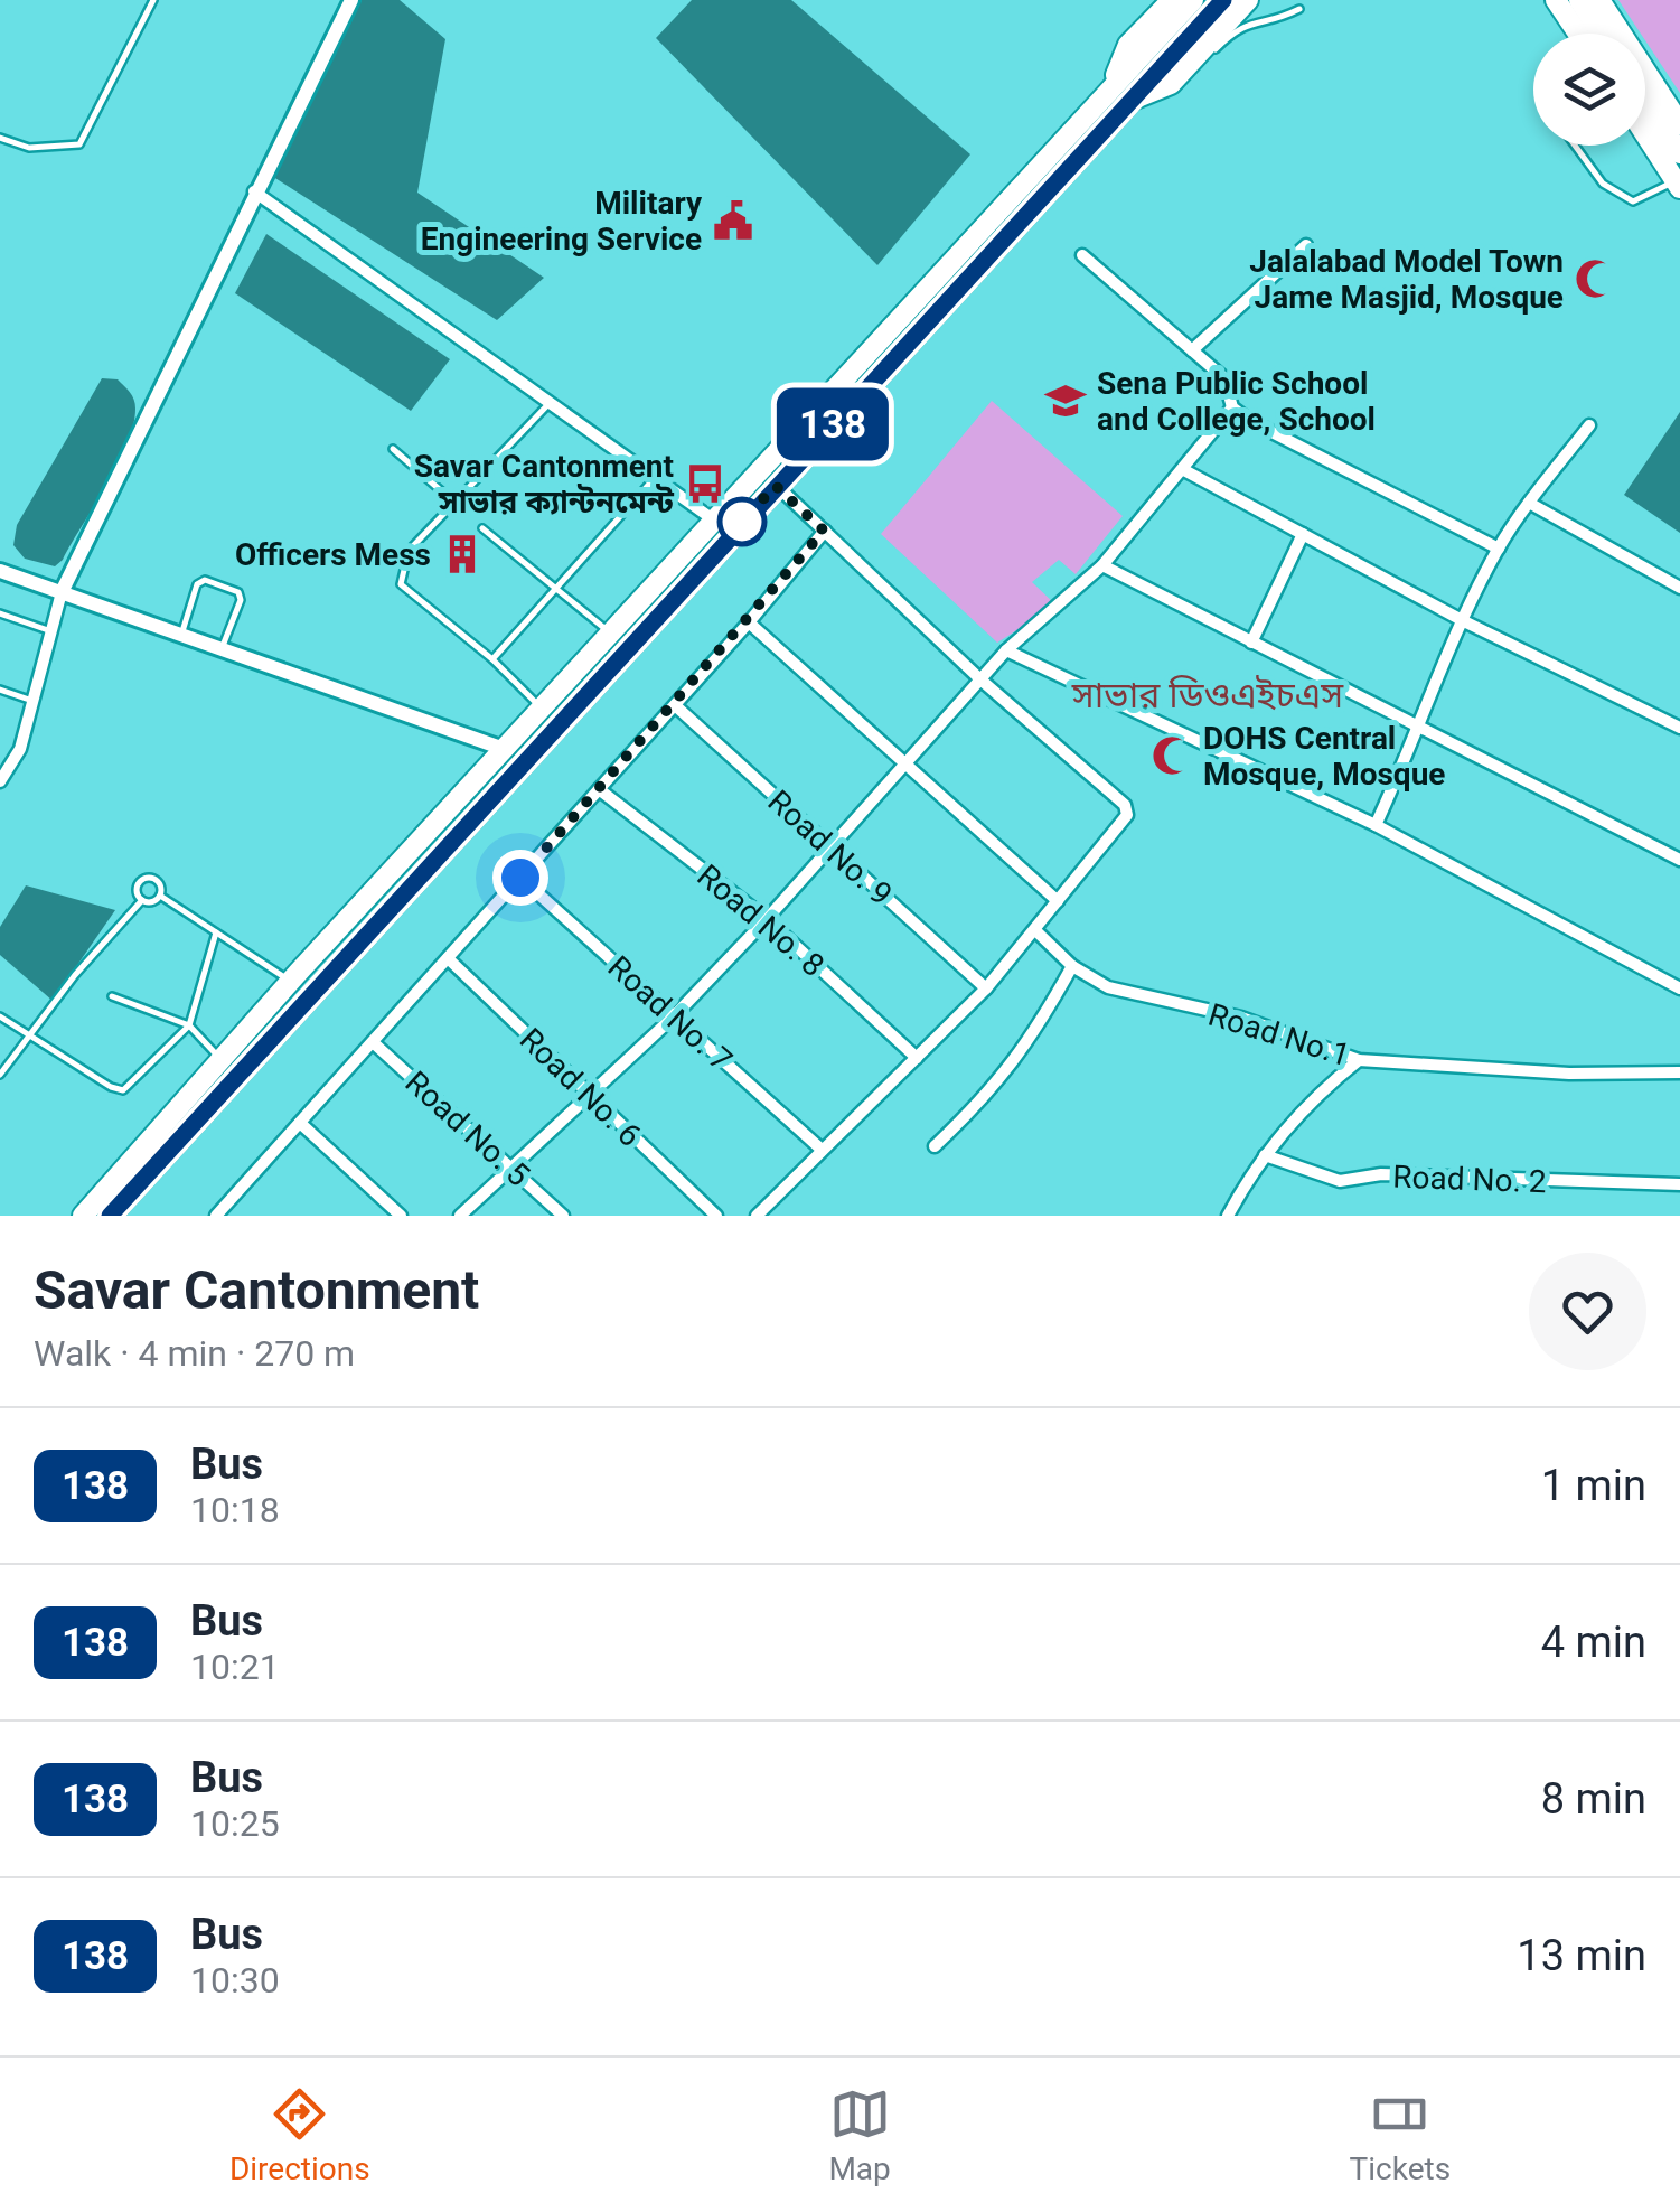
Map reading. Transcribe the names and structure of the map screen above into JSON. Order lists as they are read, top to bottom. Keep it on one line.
{"streets":{"street":["Road No. 9","Road No. 8","Road No. 7","Road No.1","Road No. 6","Road No. 5","Road No. 2"]},"districts":["সাভার ডিওএইচএস"],"places":{"public building":["Military Engineering Service"],"mosque":["Jalalabad Model Town Jame Masjid, Mosque","DOHS Central Mosque, Mosque"],"school or university":["Sena Public School and College, School"],"bus stop":["Savar Cantonment সাভার ক্যান্টনমেন্ট"],"building":["Officers Mess"]},"lines":["bus line 138"],"page":{"on_map":"138","heading":["Savar Cantonment","Walk · 4 min · 270 m"],"list":[{"mark":"138","name":"Bus","note":"10:18","value":"1 min"},{"mark":"138","name":"Bus","note":"10:21","value":"4 min"},{"mark":"138","name":"Bus","note":"10:25","value":"8 min"},{"mark":"138","name":"Bus","note":"10:30","value":"13 min"}],"tabs":["Directions","Map","Tickets"]}}
